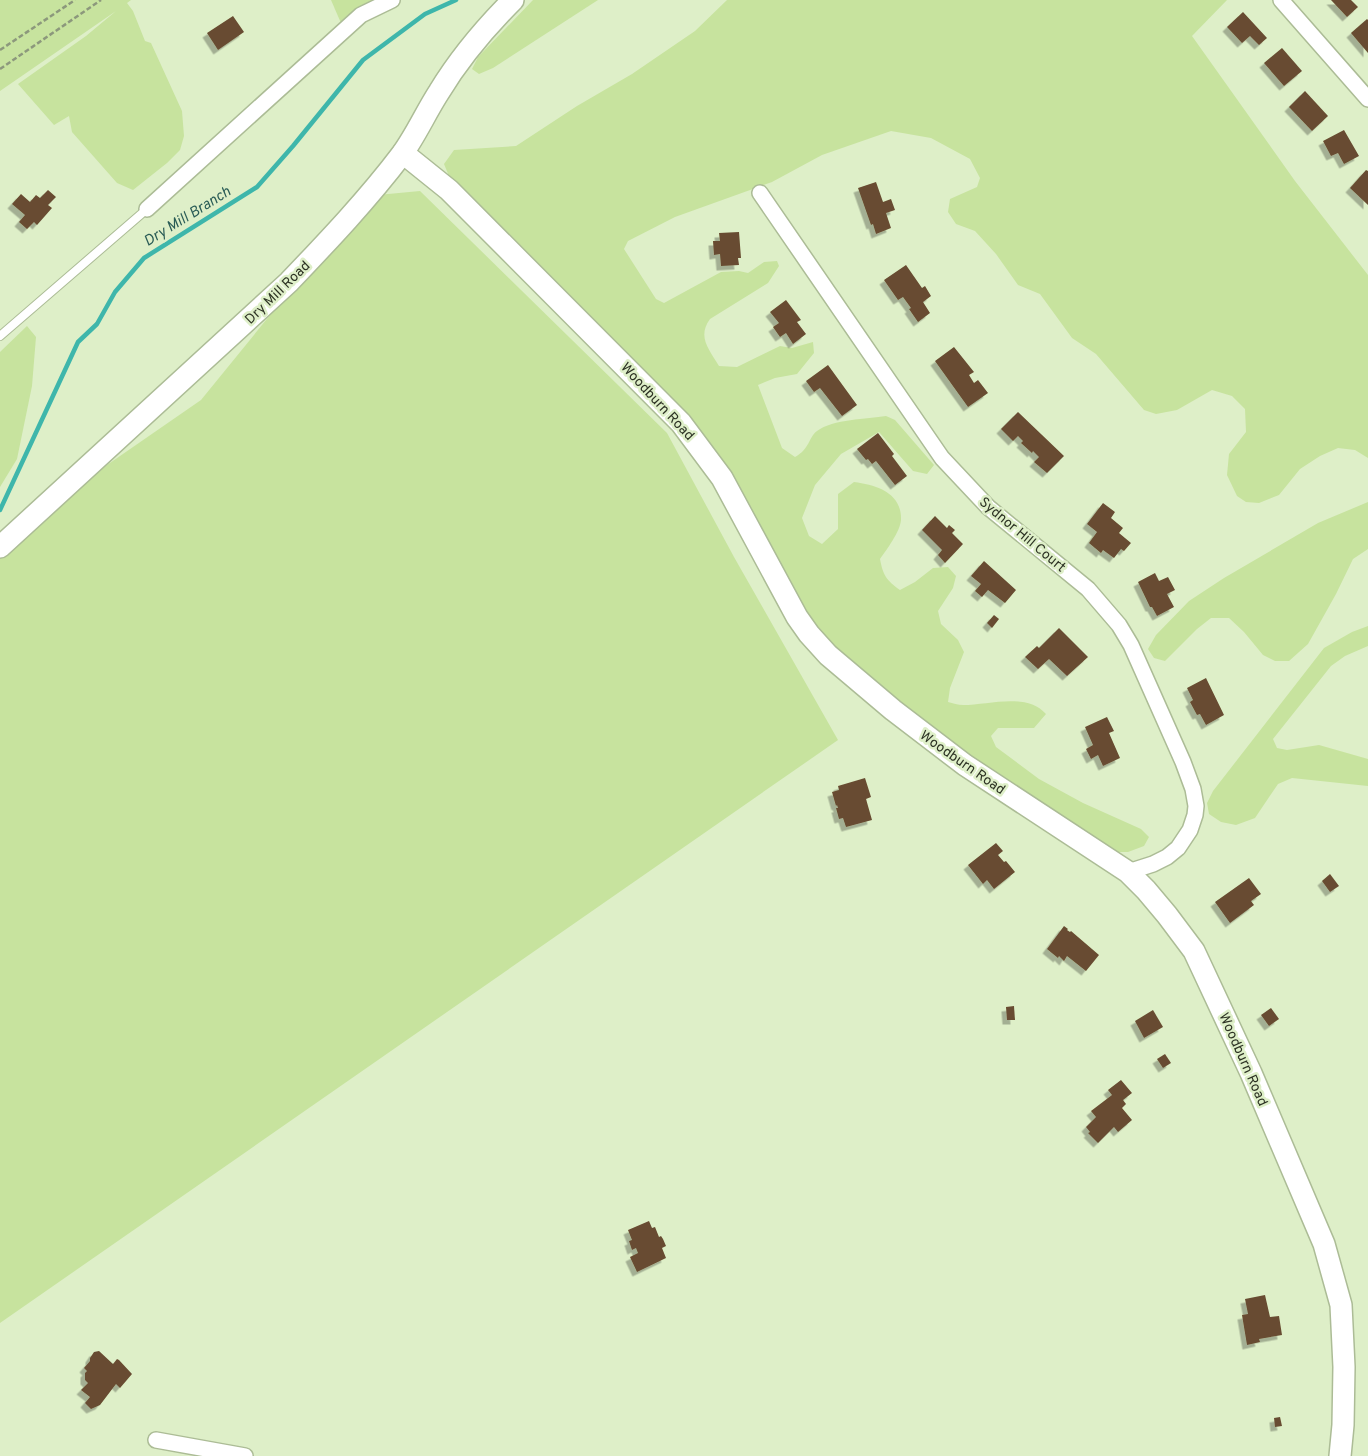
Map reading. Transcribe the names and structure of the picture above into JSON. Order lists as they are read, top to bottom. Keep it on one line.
{"streets":{"street":["Dry Mill Road","Woodburn Road","Sydnor Hill Court"]},"crossings":[["Dry Mill Road","Woodburn Road"],["Woodburn Road","Sydnor Hill Court"]],"water":["Dry Mill Branch"]}
